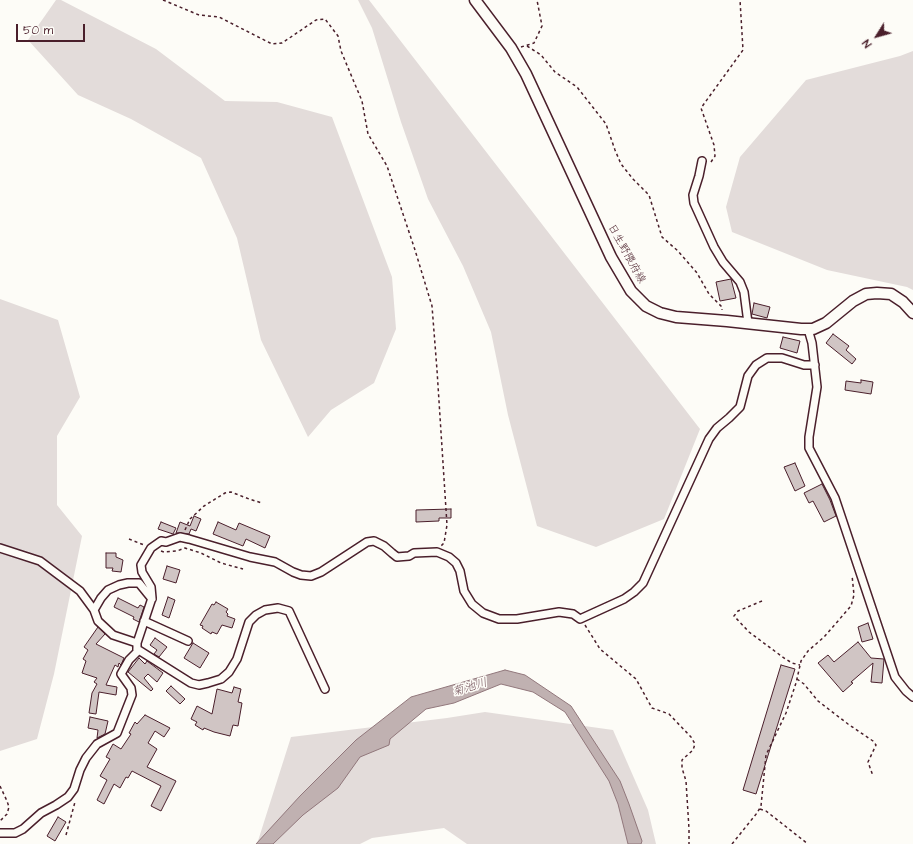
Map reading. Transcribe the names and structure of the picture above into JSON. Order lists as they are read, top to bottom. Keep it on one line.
{"streets":{"main road":["日生野隈府線"]},"water":["菊池川"],"scale_bar":"50 m","north":"bottom left"}
